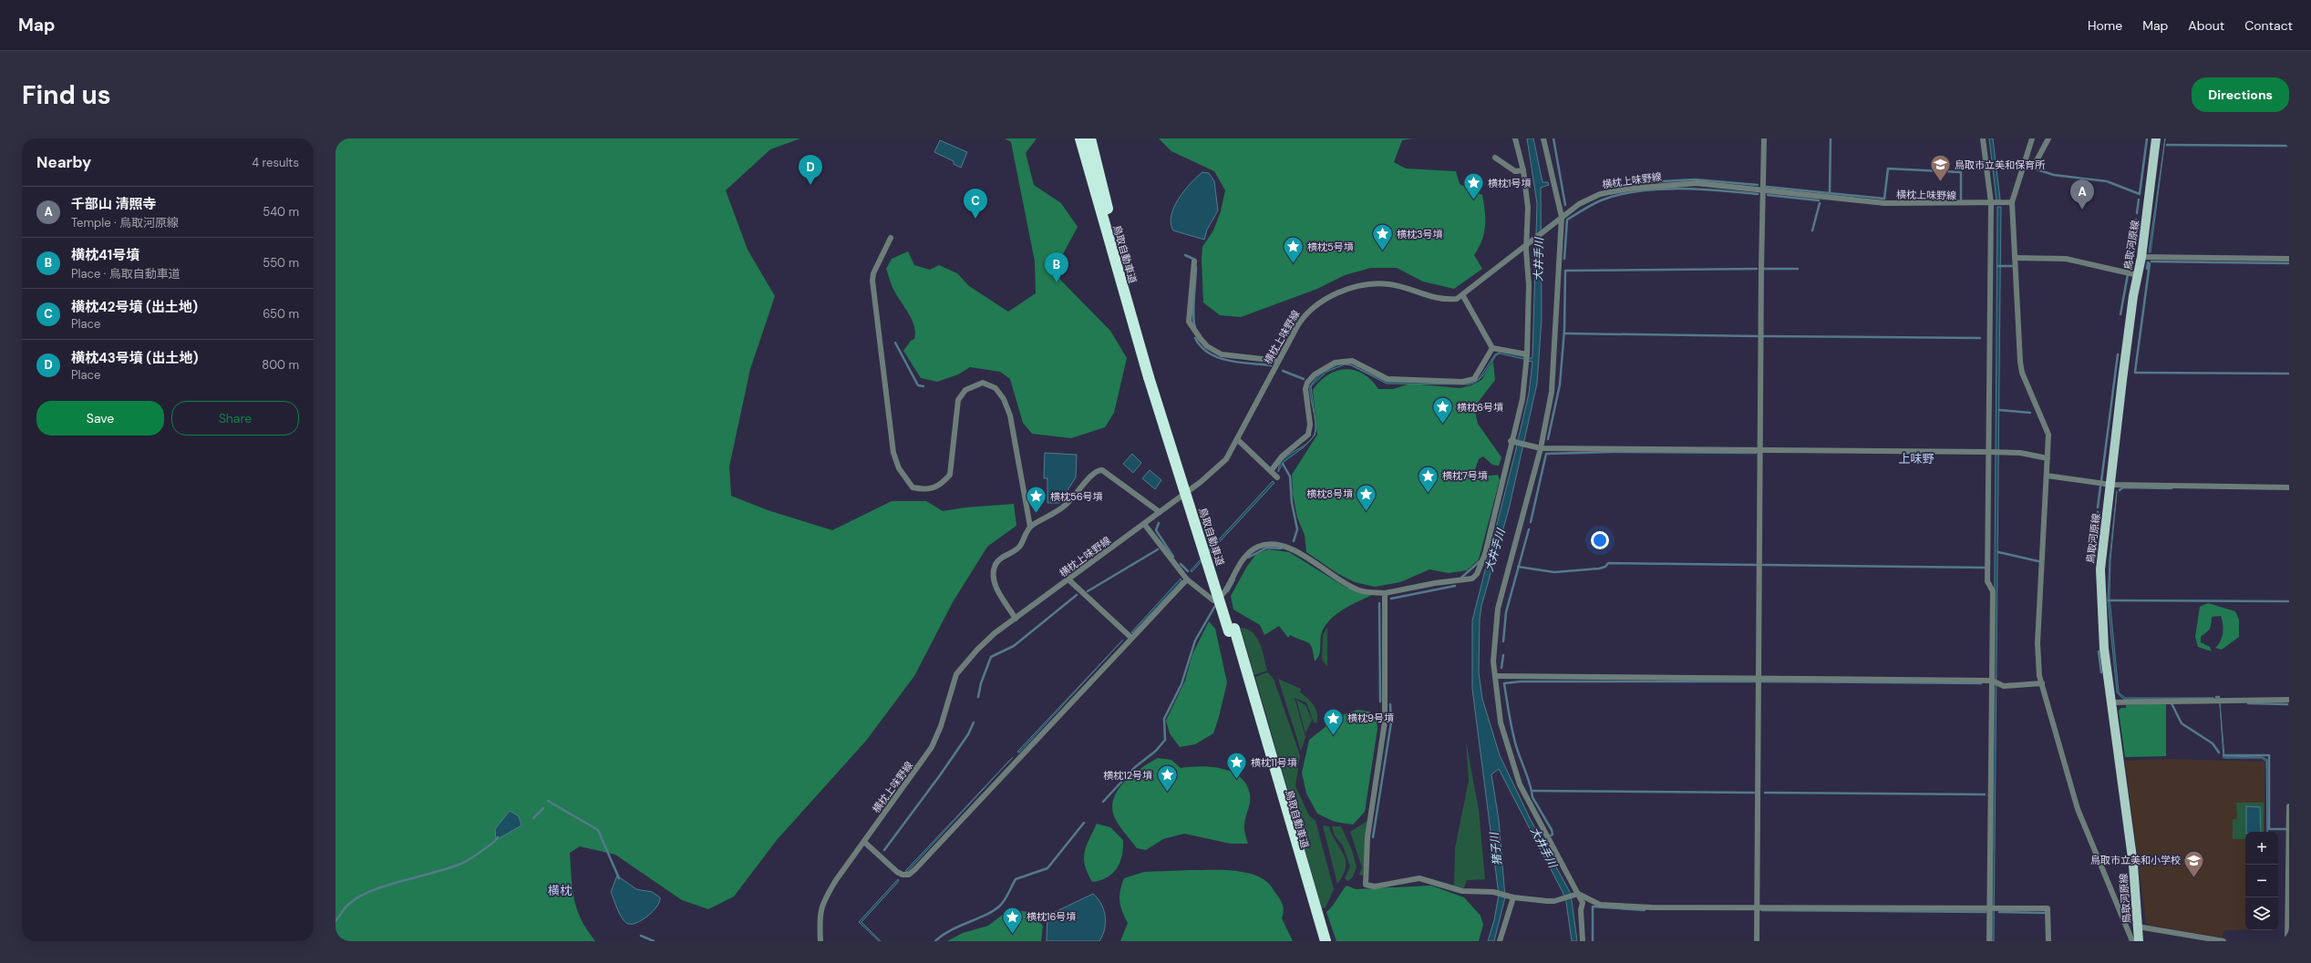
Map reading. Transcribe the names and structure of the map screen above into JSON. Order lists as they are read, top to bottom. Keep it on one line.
{"streets":{"highway":["鳥取自動車道"],"main road":["鳥取河原線"],"street":["横枕上味野線"]},"districts":["上味野","横枕"],"water":["大井手川","猪子川"],"places":{"school or university":["鳥取市立美和保育所","鳥取市立美和小学校"],"place":["横枕1号墳","横枕3号墳","横枕5号墳","横枕6号墳","横枕7号墳","横枕8号墳","横枕56号墳","横枕9号墳","横枕11号墳","横枕12号墳","横枕16号墳"]},"page":{"header":"Map","nav":["Home","Map","About","Contact"],"buttons":["Directions",["Save","Share"]],"title":"Find us","heading":["Nearby","4 results"],"pins":["D","A","C","B"],"list":[{"mark":"A","name":"千部山 清照寺","note":"Temple · 鳥取河原線","value":"540 m"},{"mark":"B","name":"横枕41号墳","note":"Place · 鳥取自動車道","value":"550 m"},{"mark":"C","name":"横枕42号墳 (出土地)","note":"Place","value":"650 m"},{"mark":"D","name":"横枕43号墳 (出土地)","note":"Place","value":"800 m"}],"map_buttons":["+","−"]}}
